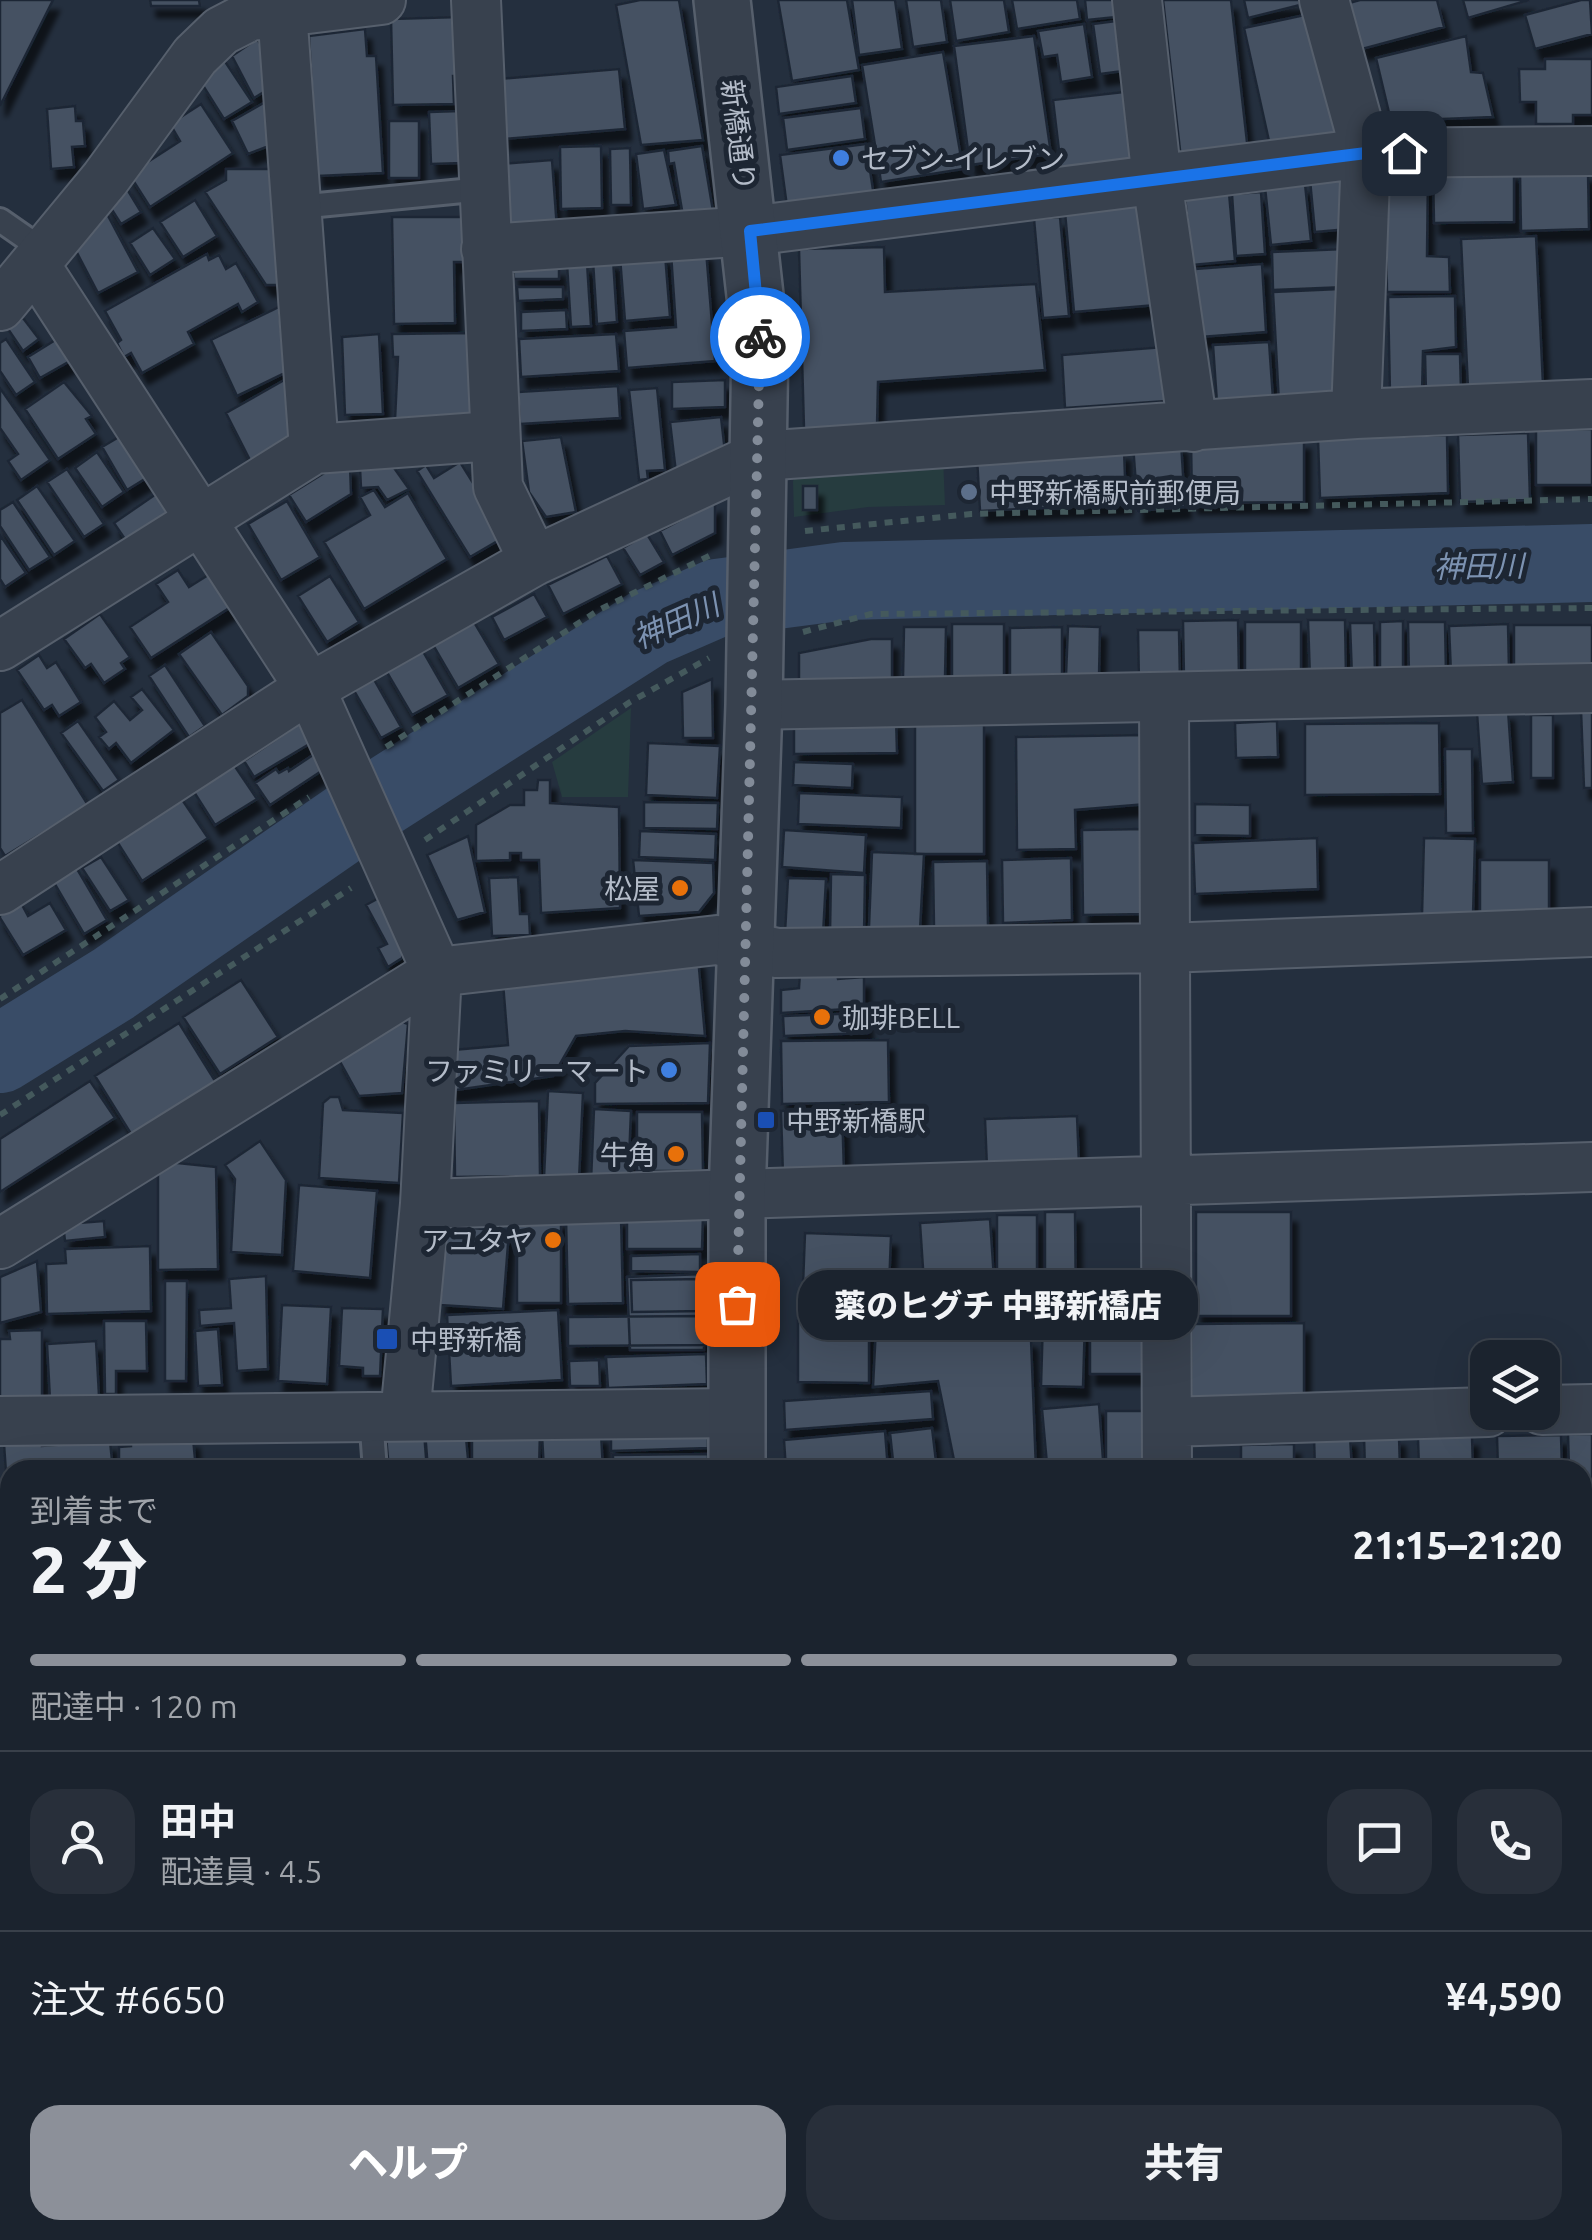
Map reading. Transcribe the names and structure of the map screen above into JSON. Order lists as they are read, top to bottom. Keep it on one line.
{"streets":{"street":["新橋通り"]},"water":["神田川"],"places":{"other":["セブン-イレブン","中野新橋駅前郵便局","松屋","珈琲BELL","ファミリーマート","牛角","アユタヤ","薬のヒグチ 中野新橋店"],"transit":["中野新橋駅","中野新橋"]},"page":{"bubble":"薬のヒグチ 中野新橋店","heading":["2 分","到着まで","21:15–21:20"],"panel":["田中","配達員 · 4.5","注文 #6650","¥4,590"],"bar":"配達中 · 120 m","buttons":["ヘルプ","共有"]}}
